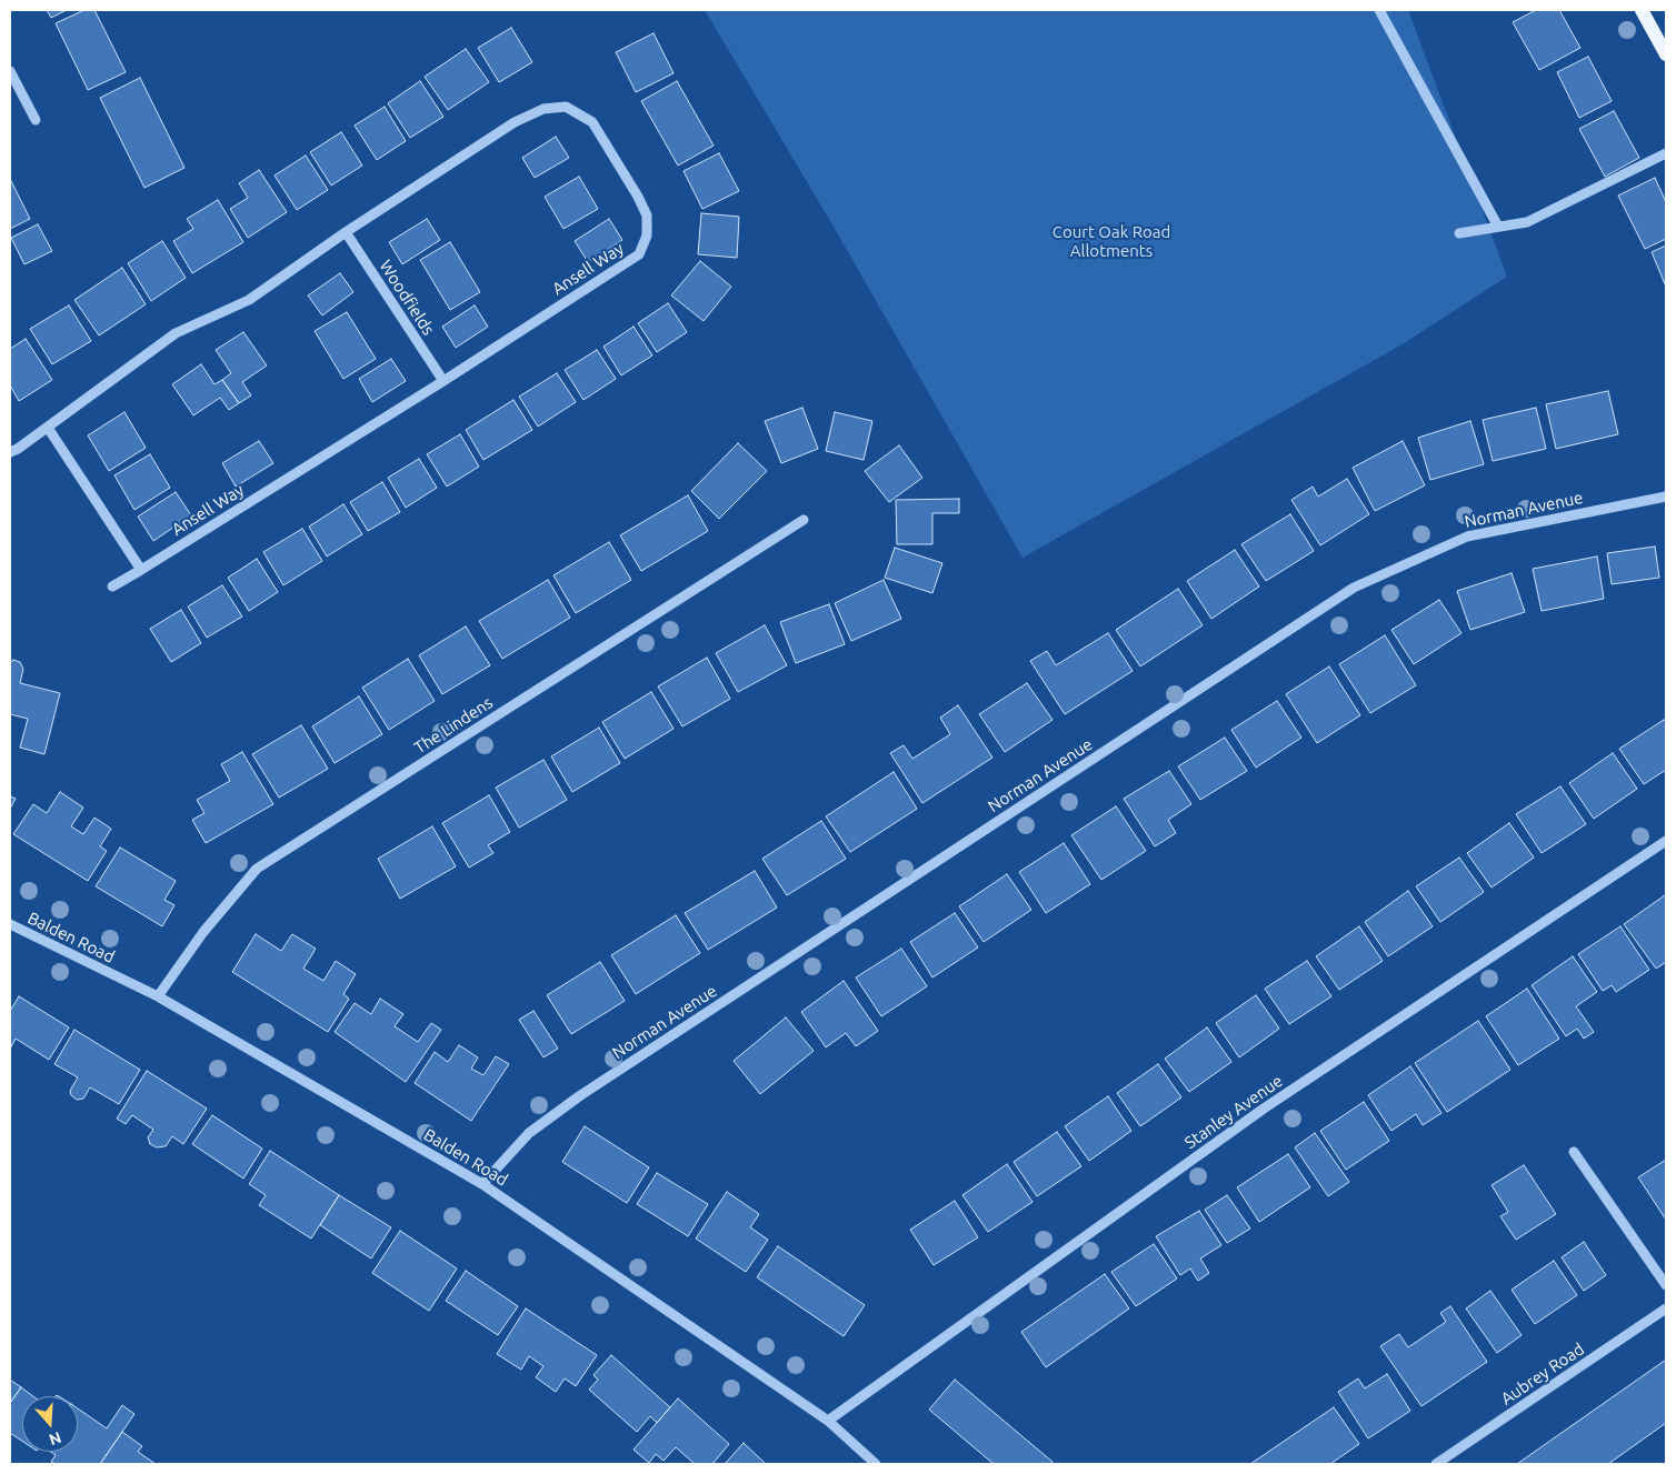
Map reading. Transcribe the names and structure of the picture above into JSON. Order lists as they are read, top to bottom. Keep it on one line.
{"streets":{"street":["Ansell Way","Woodfields","Norman Avenue","The Lindens","Balden Road","Stanley Avenue","Aubrey Road"]},"crossings":[["Ansell Way","Woodfields"],["Norman Avenue","Balden Road"],["The Lindens","Balden Road"],["Balden Road","Stanley Avenue"]],"parks":["Court Oak Road Allotments"],"north":"bottom"}
